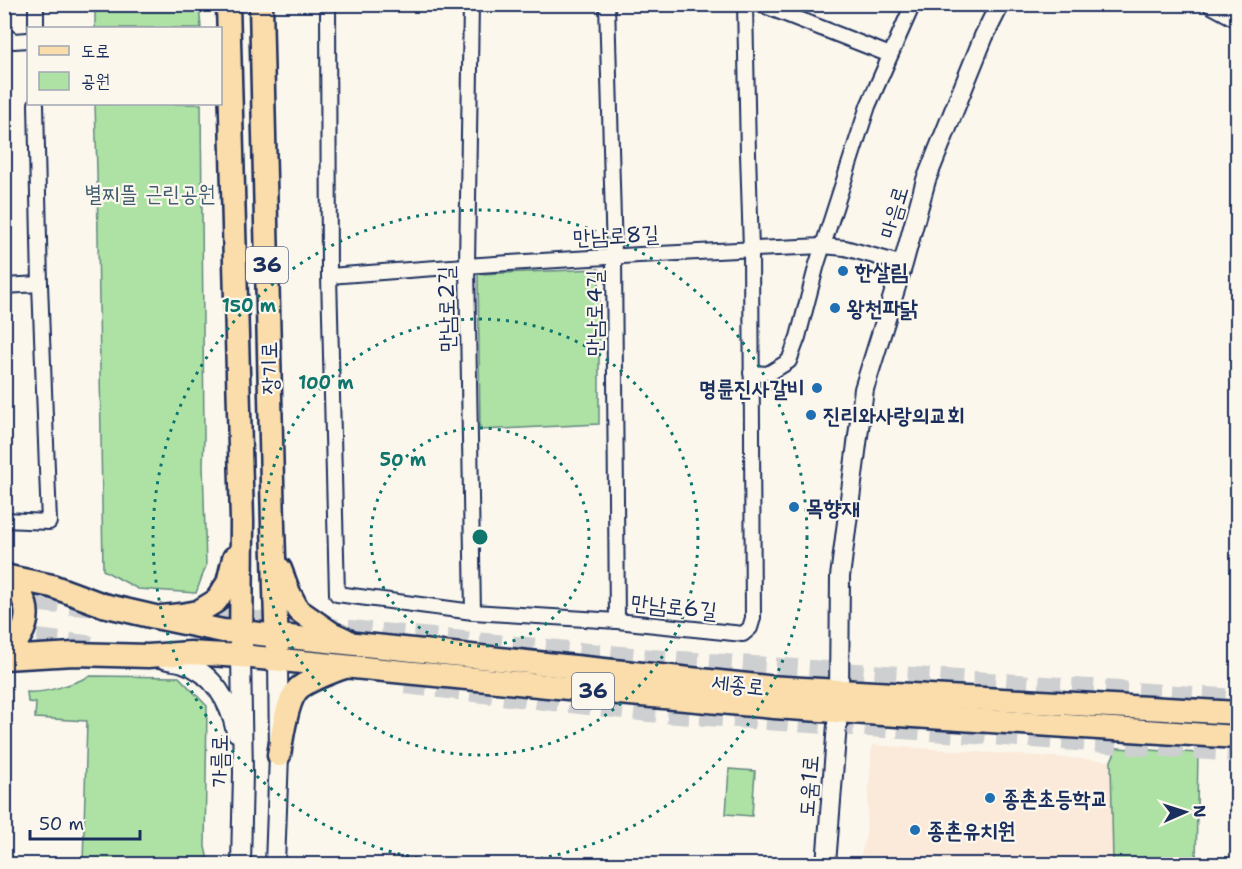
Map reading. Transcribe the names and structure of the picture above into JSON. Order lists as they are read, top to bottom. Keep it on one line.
{"streets":{"main road":["36","장기로","세종로"],"street":["마음로","만남로8길","만남로2길","만남로4길","만남로6길","가름로","도움1로"]},"crossings":[["마음로","만남로8길"],["마음로","세종로"],["마음로","도움1로"],["만남로8길","만남로2길"],["만남로8길","만남로4길"],["만남로8길","만남로6길"],["36","장기로"],["36","세종로"],["만남로2길","만남로6길"],["만남로4길","만남로6길"],["장기로","세종로"],["장기로","가름로"],["세종로","가름로"],["세종로","도움1로"]],"parks":["별찌뜰 근린공원"],"places":["한살림","왕천파닭","명륜진사갈비","진리와사랑의교회","목향재","종촌초등학교","종촌유치원"],"legend":["도로","공원"],"scale_bar":"50 m","north":"right","rings":["150 m","100 m","50 m"]}
